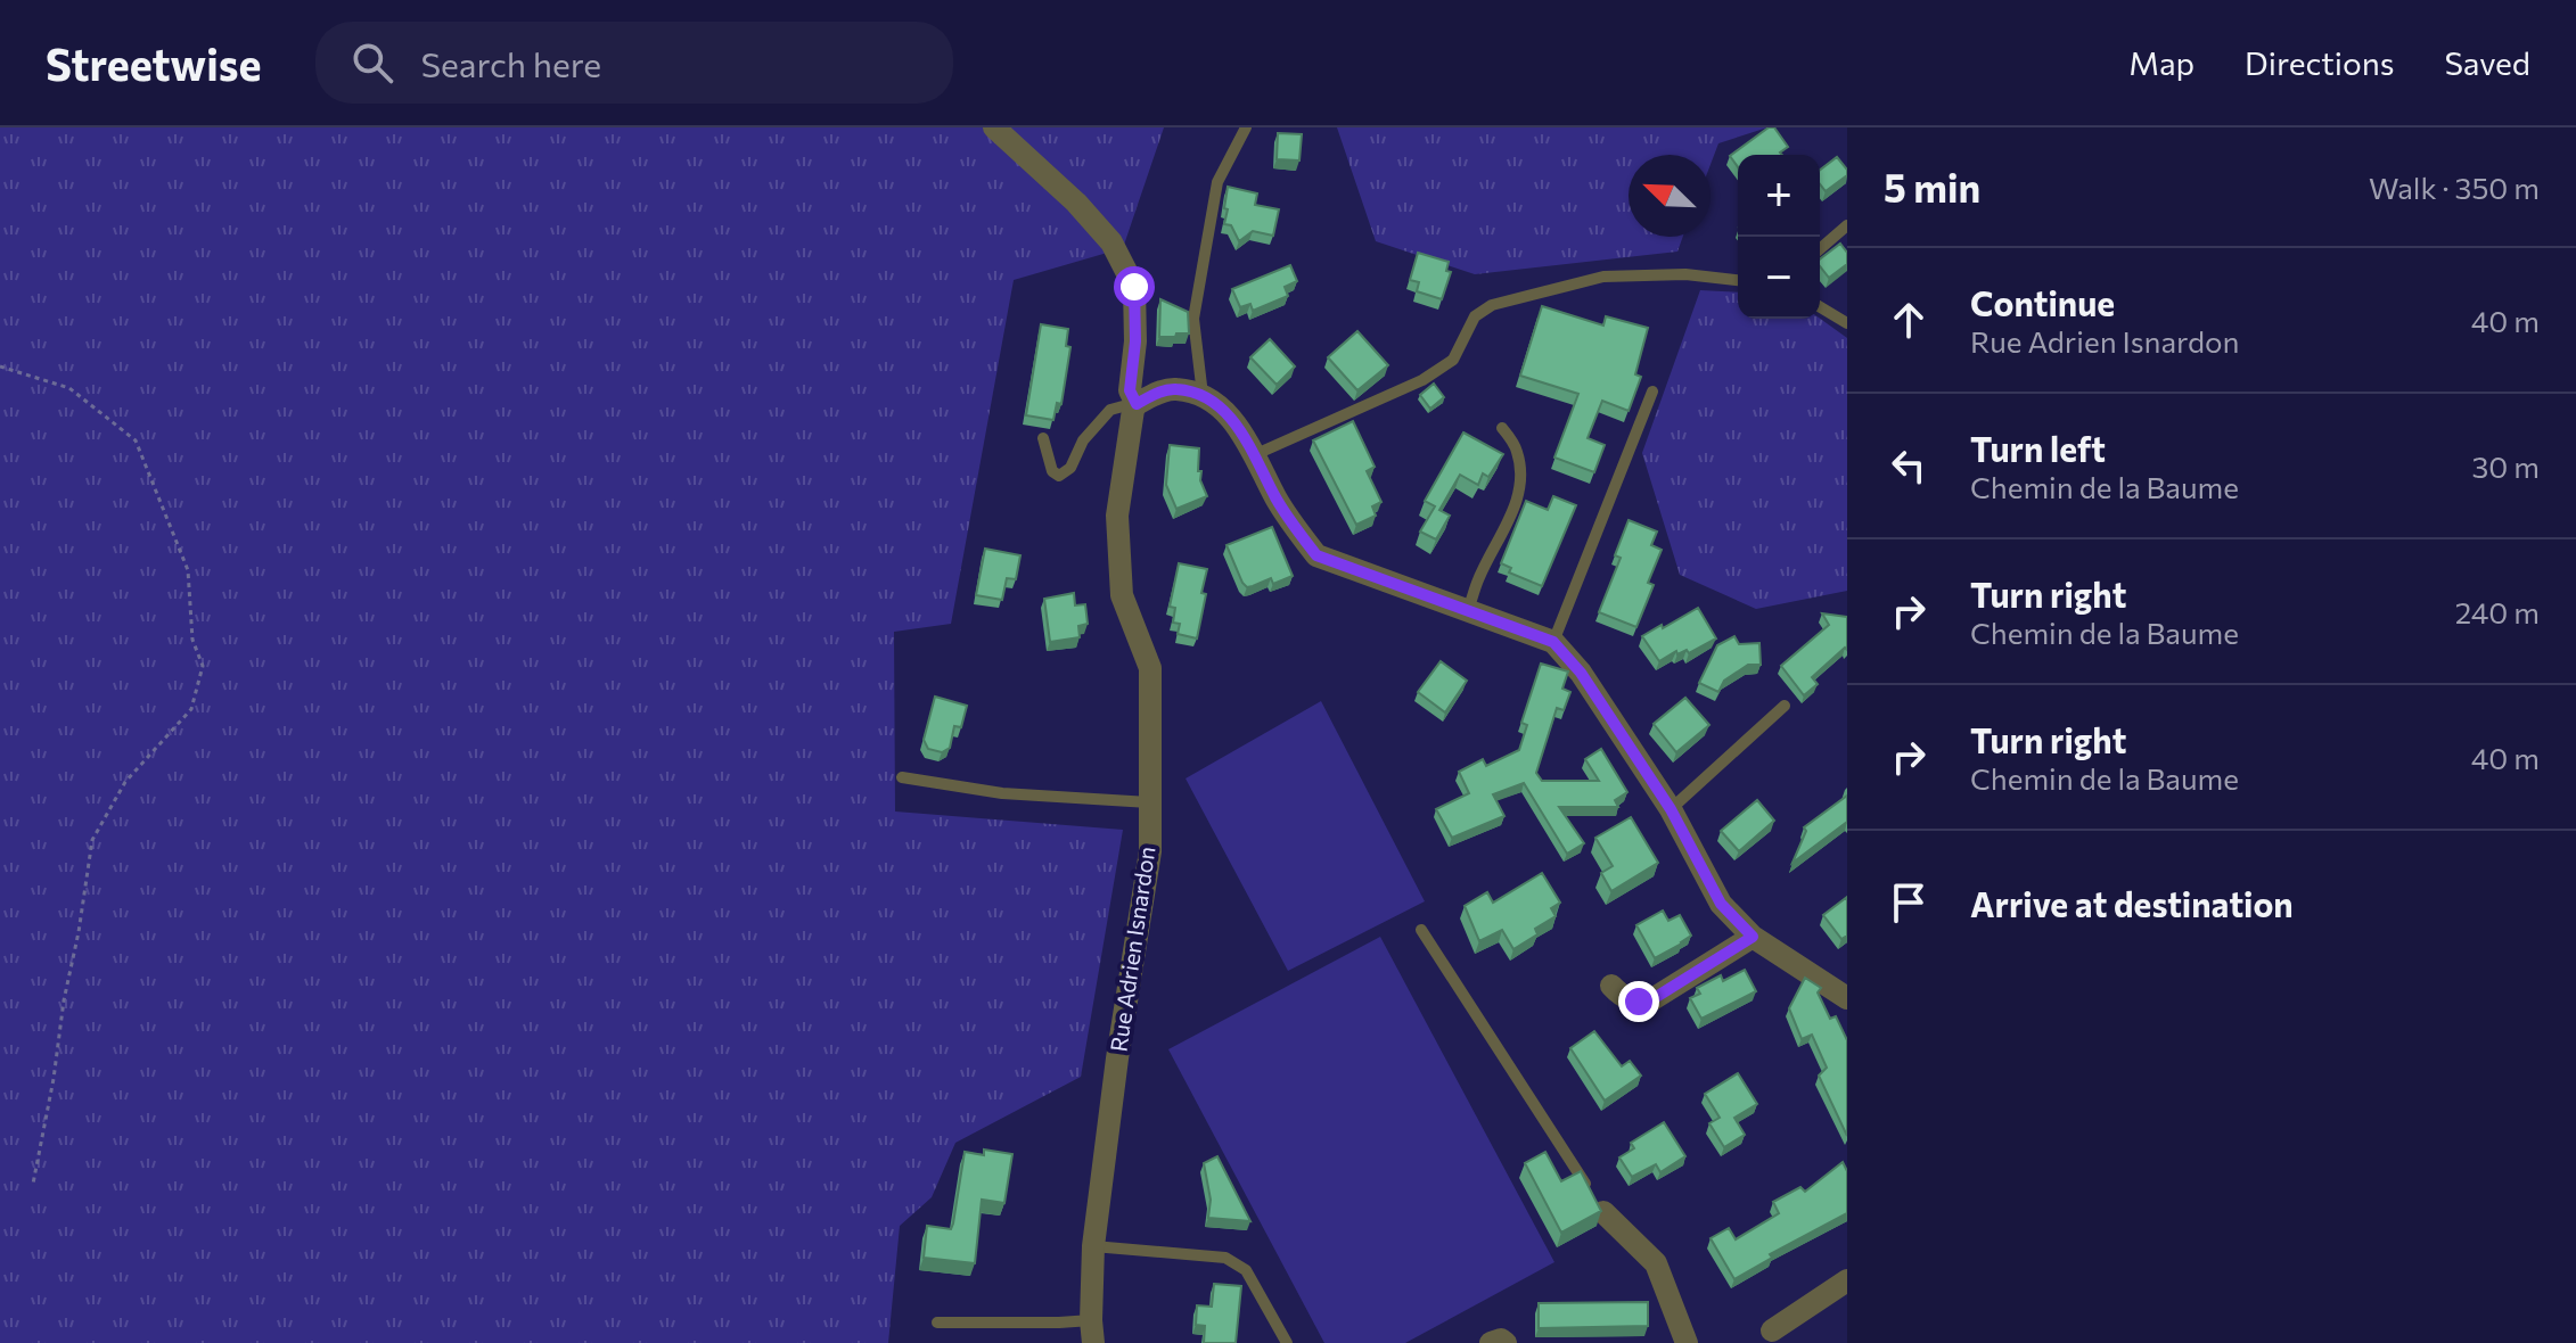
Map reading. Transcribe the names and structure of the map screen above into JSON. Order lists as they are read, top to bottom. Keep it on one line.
{"streets":{"street":["Rue Adrien Isnardon"]},"north":"top left","page":{"header":"Streetwise","search":"Search here","nav":["Map","Directions","Saved"],"heading":["5 min","Walk · 350 m"],"map_buttons":["+","−"],"list":[["Continue","Rue Adrien Isnardon","40 m"],["Turn left","Chemin de la Baume","30 m"],["Turn right","Chemin de la Baume","240 m"],["Turn right","Chemin de la Baume","40 m"],"Arrive at destination"]}}
